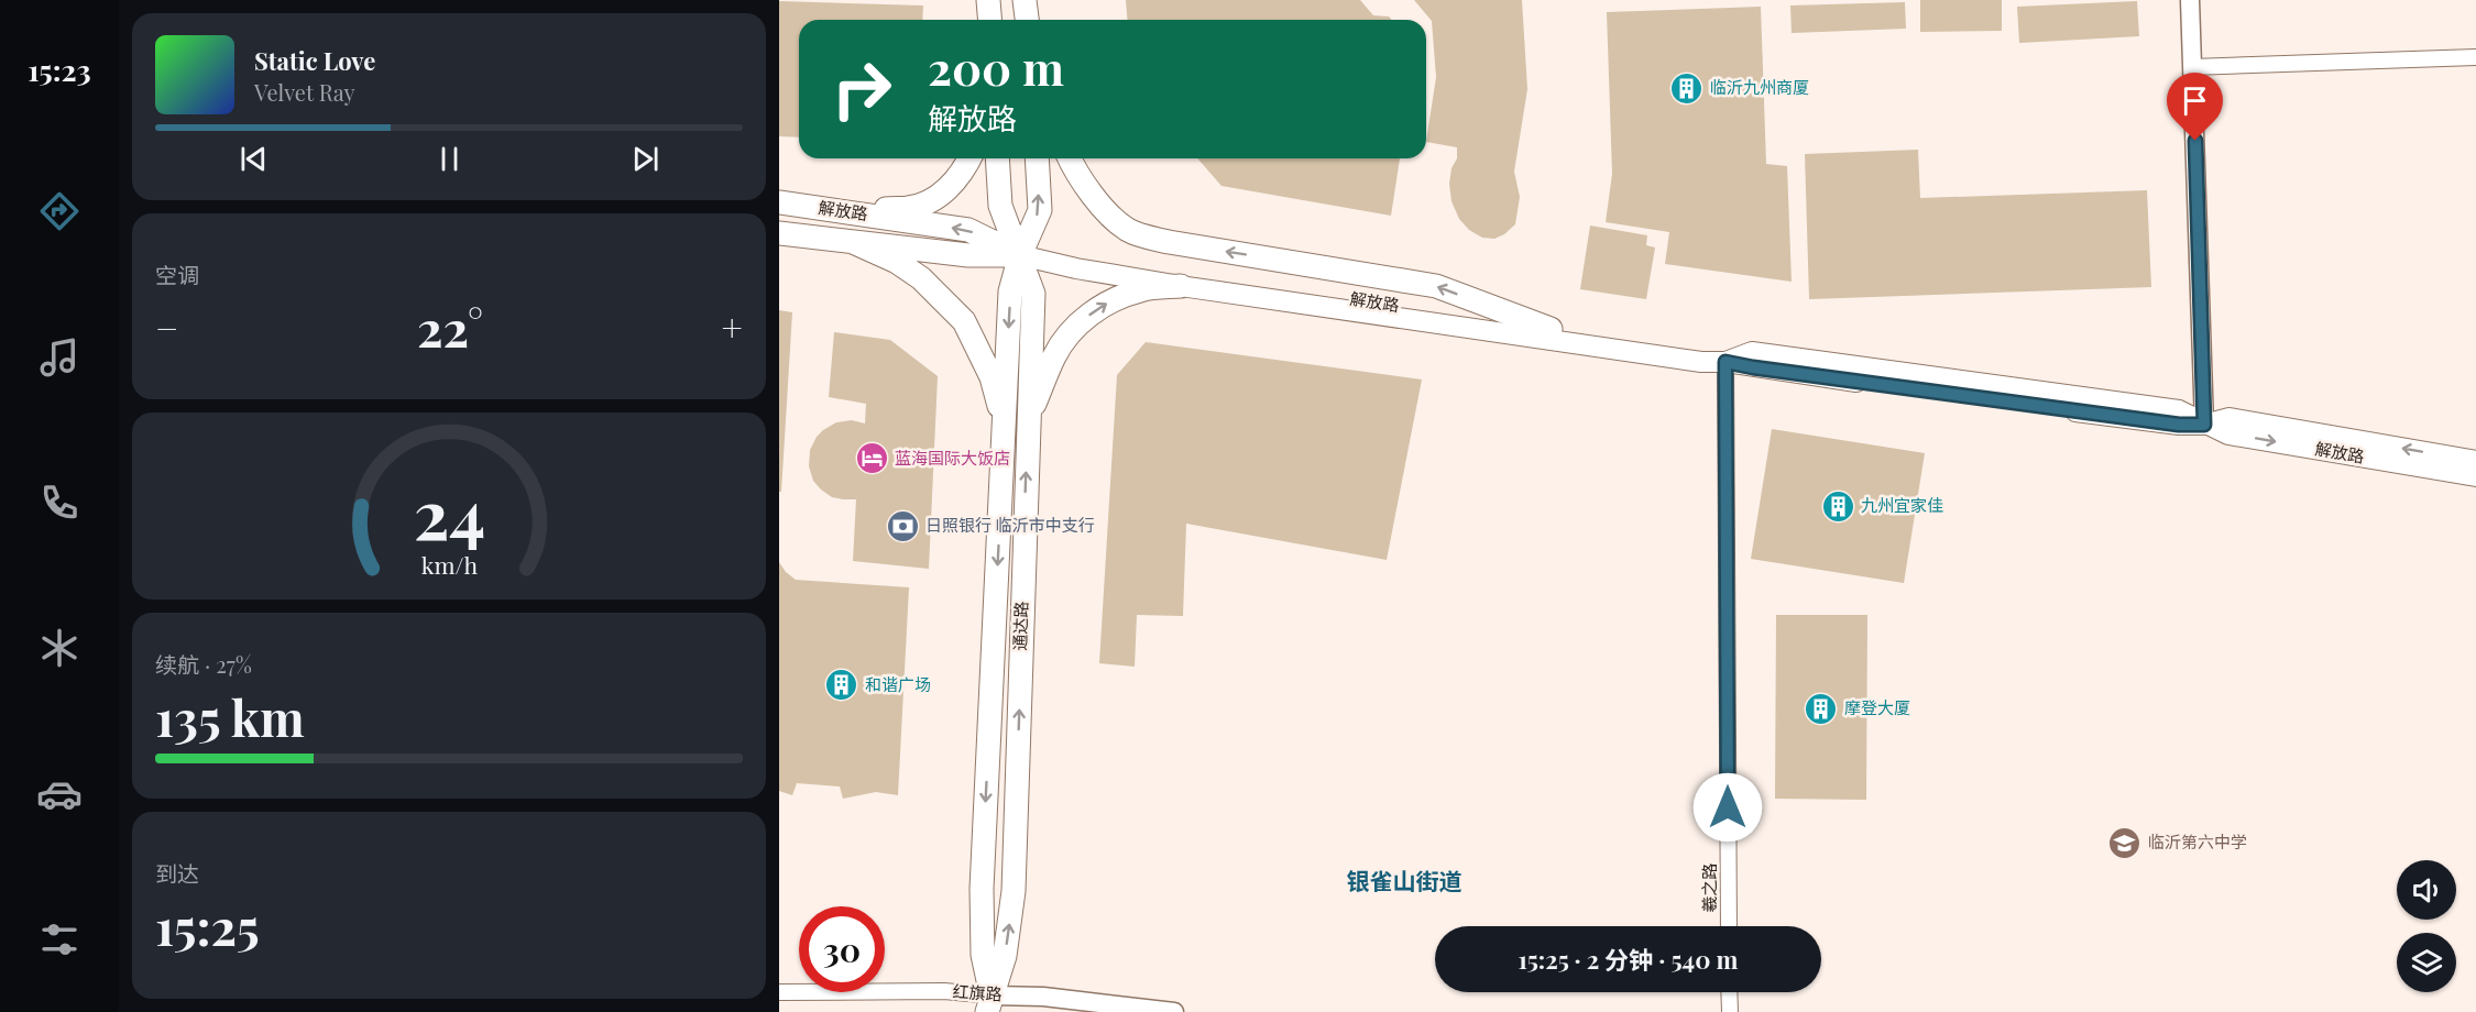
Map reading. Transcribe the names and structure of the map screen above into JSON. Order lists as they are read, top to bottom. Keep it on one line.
{"streets":{"main road":["解放路","通达路"],"street":["羲之路","红旗路"]},"crossings":[["解放路","通达路"],["解放路","羲之路"],["通达路","红旗路"]],"districts":["银雀山街道"],"places":{"building":["临沂九州商厦","九州宜家佳","和谐广场","摩登大厦"],"hotel":["蓝海国际大饭店"],"bank":["日照银行 临沂市中支行"],"school or university":["临沂第六中学"]},"page":{"tabs":"15:23","turn":["200 m","解放路"],"song":["Static Love","Velvet Ray"],"tile":["空调",["续航 · 27%","135 km"],["到达","15:25"]],"heat":["−","22°","+"],"limit":"30","trip":"15:25 · 2 分钟 · 540 m","gauge":["24","km/h"]}}
